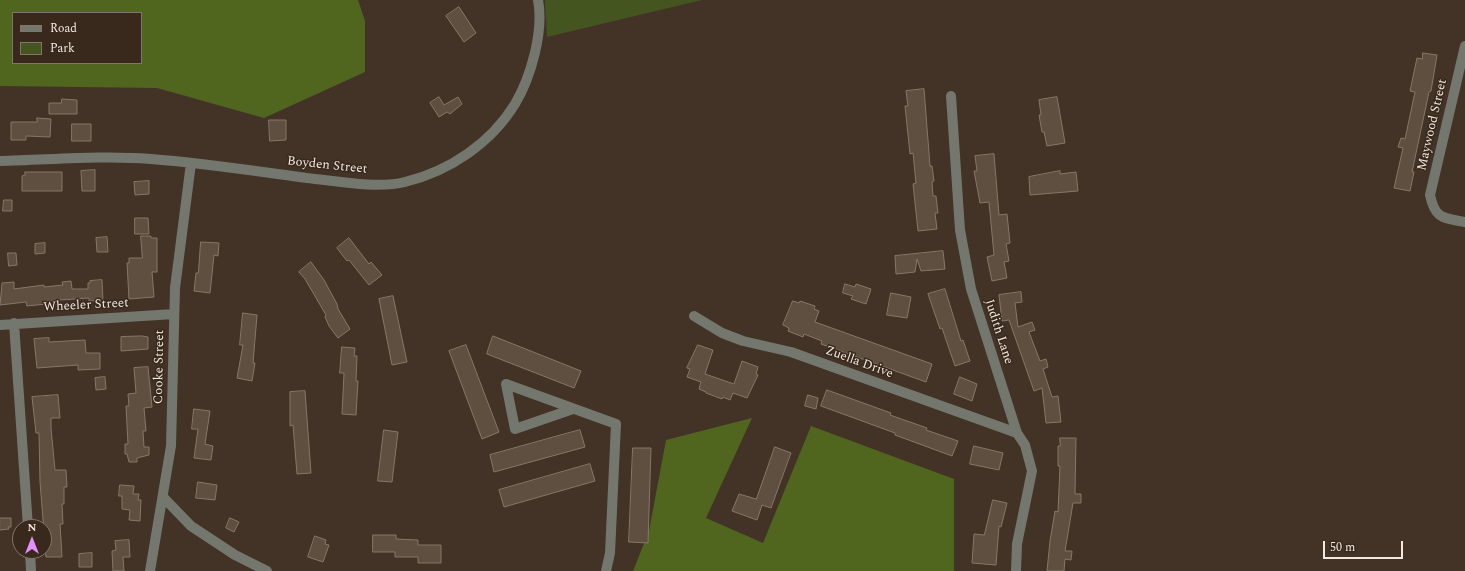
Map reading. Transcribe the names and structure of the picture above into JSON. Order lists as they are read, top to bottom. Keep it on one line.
{"streets":{"street":["Maywood Street","Boyden Street","Wheeler Street","Judith Lane","Zuella Drive","Cooke Street"]},"crossings":[["Boyden Street","Cooke Street"],["Wheeler Street","Cooke Street"],["Judith Lane","Zuella Drive"]],"legend":["Road","Park"],"scale_bar":"50 m","north":"top"}
